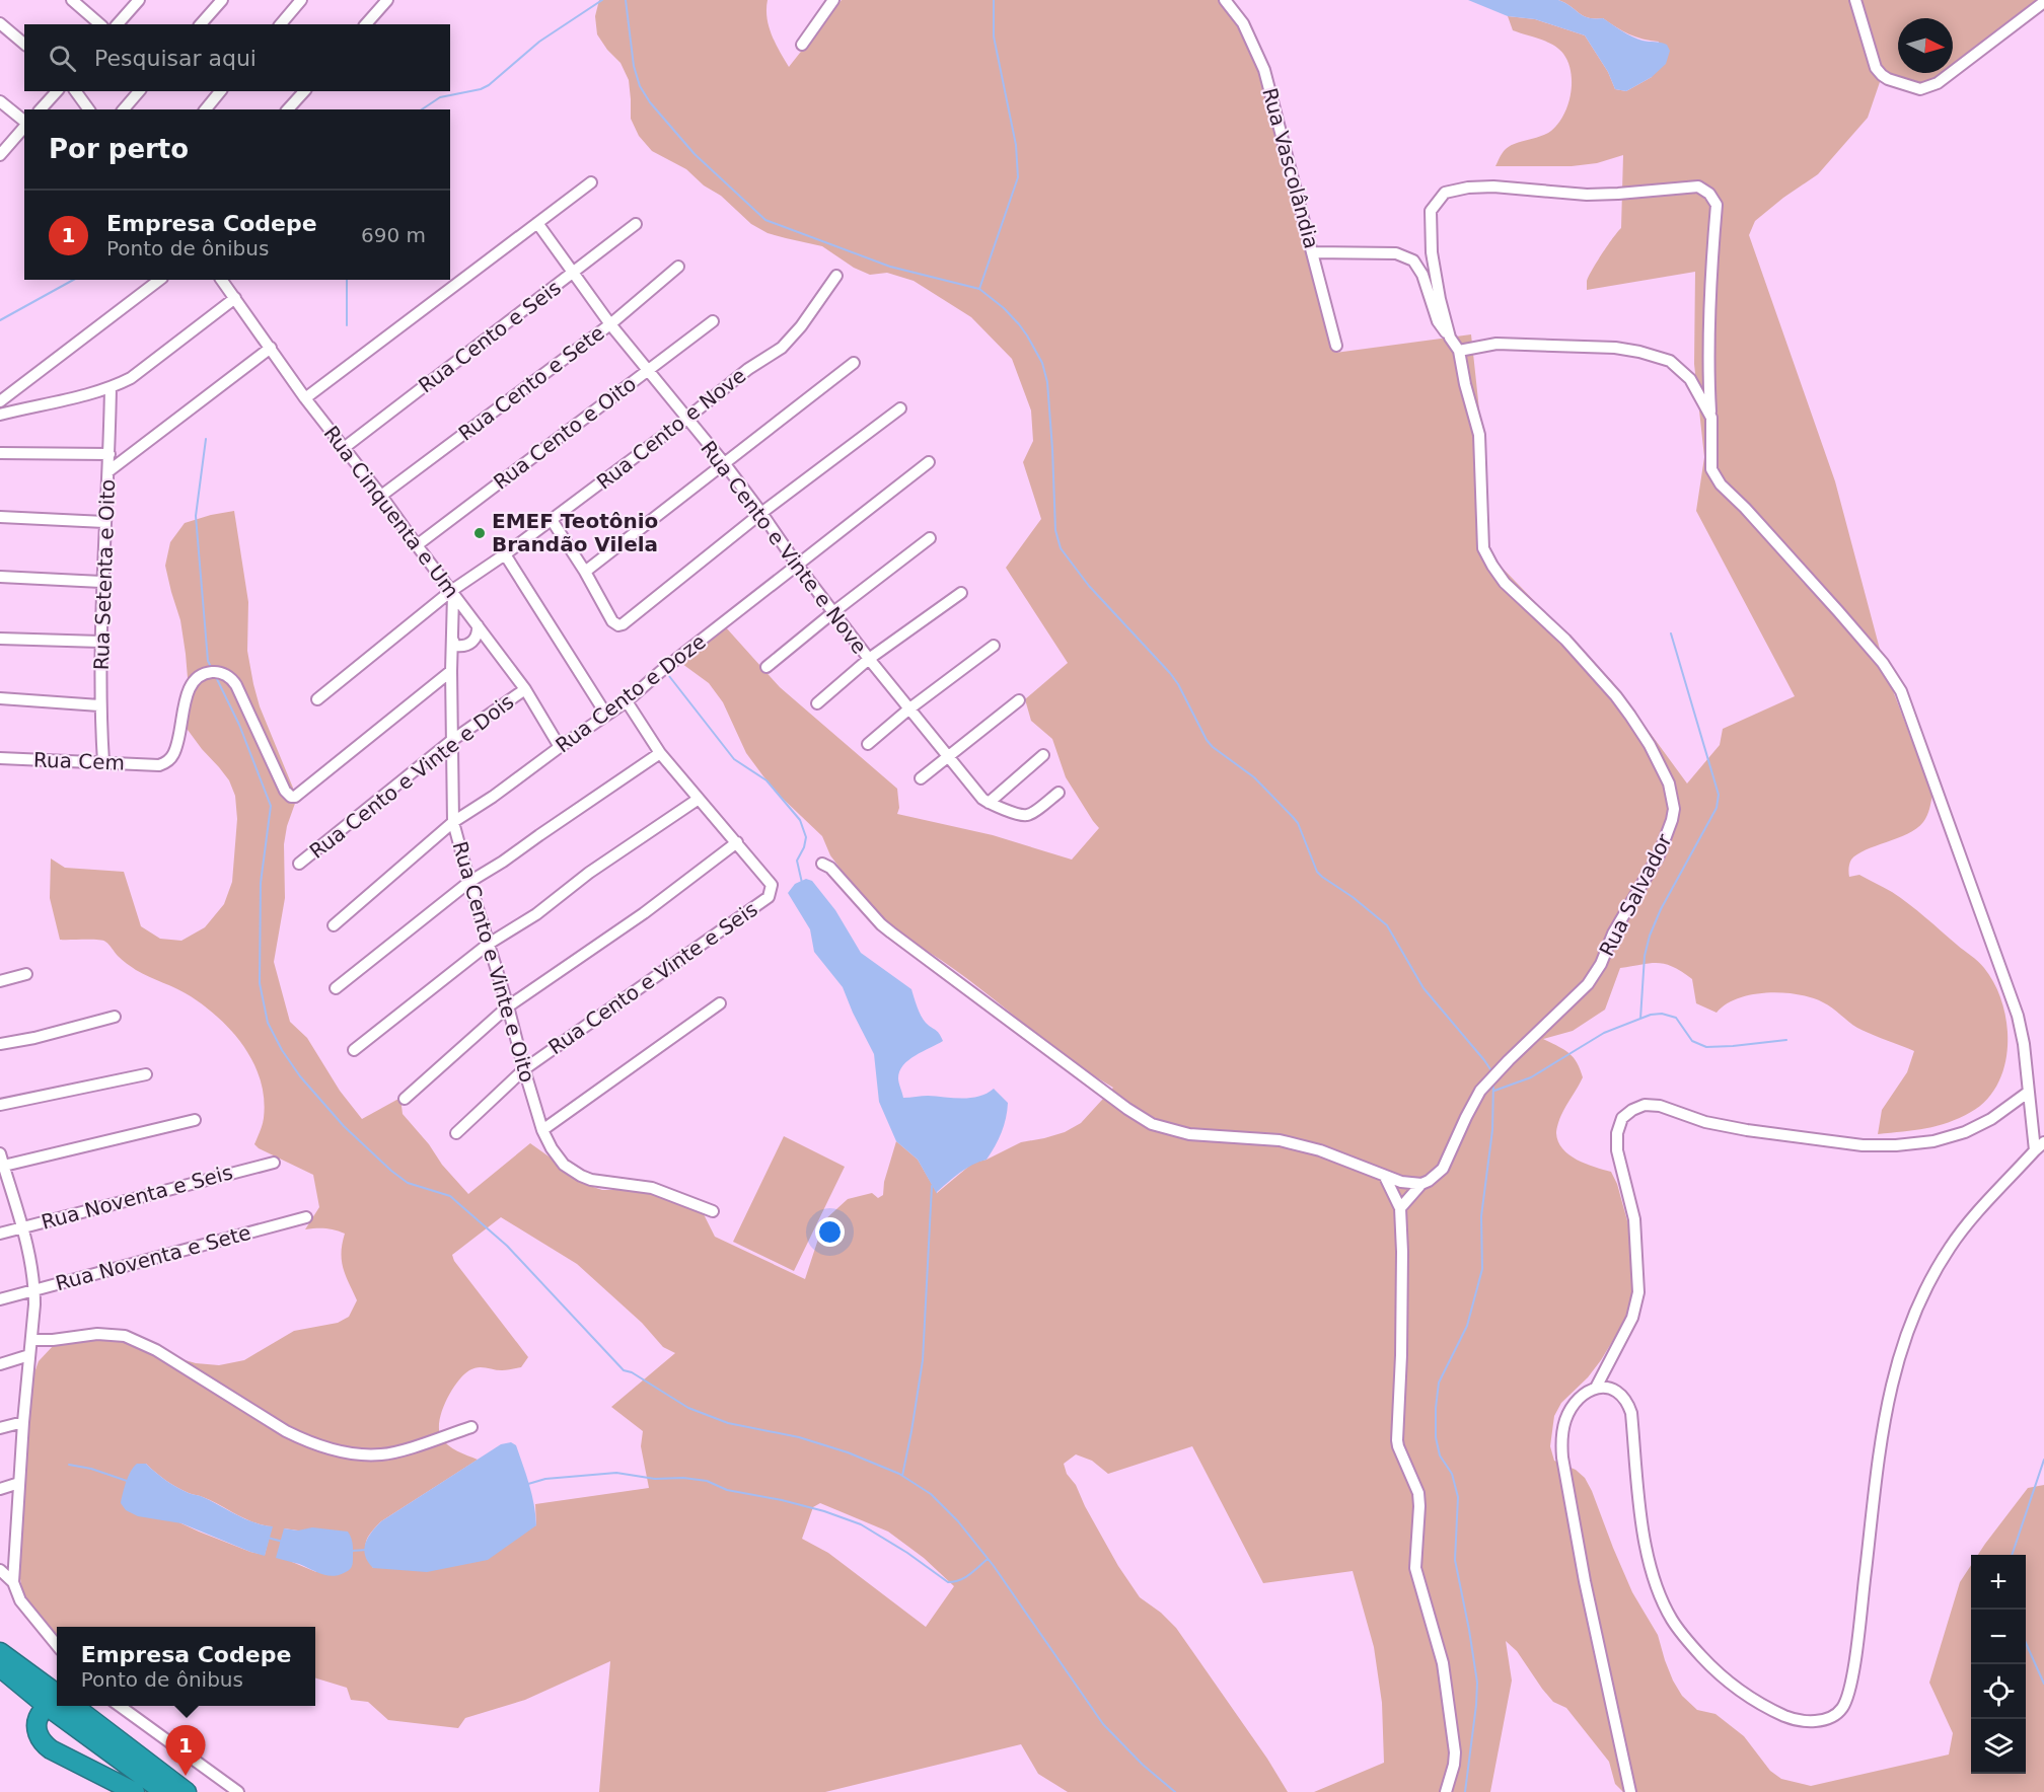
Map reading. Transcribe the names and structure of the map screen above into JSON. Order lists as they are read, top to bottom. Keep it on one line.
{"streets":{"street":["Rua Vascolândia","Rua Cento e Seis","Rua Cento e Sete","Rua Cento e Nove","Rua Cento e Oito","Rua Cinquenta e Um","Rua Cento e Vinte e Nove","Rua Setenta e Oito","Rua Cento e Doze","Rua Cem","Rua Cento e Vinte e Dois","Rua Salvador","Rua Cento e Vinte e Oito","Rua Cento e Vinte e Seis","Rua Noventa e Seis","Rua Noventa e Sete"]},"crossings":[["Rua Cento e Seis","Rua Cinquenta e Um"],["Rua Cento e Seis","Rua Cento e Vinte e Nove"],["Rua Cento e Sete","Rua Cinquenta e Um"],["Rua Cento e Sete","Rua Cento e Vinte e Nove"],["Rua Cento e Nove","Rua Cinquenta e Um"],["Rua Cento e Nove","Rua Cento e Vinte e Nove"],["Rua Cento e Nove","Rua Cento e Vinte e Oito"],["Rua Cento e Oito","Rua Cinquenta e Um"],["Rua Cento e Oito","Rua Cento e Vinte e Nove"],["Rua Cinquenta e Um","Rua Cento e Doze"],["Rua Cinquenta e Um","Rua Cento e Vinte e Dois"],["Rua Cinquenta e Um","Rua Cento e Vinte e Oito"],["Rua Cento e Vinte e Nove","Rua Cento e Doze"],["Rua Setenta e Oito","Rua Cem"],["Rua Cento e Doze","Rua Cento e Vinte e Oito"],["Rua Cem","Rua Cento e Vinte e Oito"],["Rua Cento e Vinte e Dois","Rua Cento e Vinte e Oito"],["Rua Cento e Vinte e Oito","Rua Cento e Vinte e Seis"]],"places":["EMEF Teotônio Brandão Vilela"],"north":"right","page":{"search":"Pesquisar aqui","heading":"Por perto","list":[{"mark":"1","name":"Empresa Codepe","note":"Ponto de ônibus","value":"690 m"}],"map_buttons":["+","−"],"popup":["Empresa Codepe","Ponto de ônibus"],"pins":"1"}}
